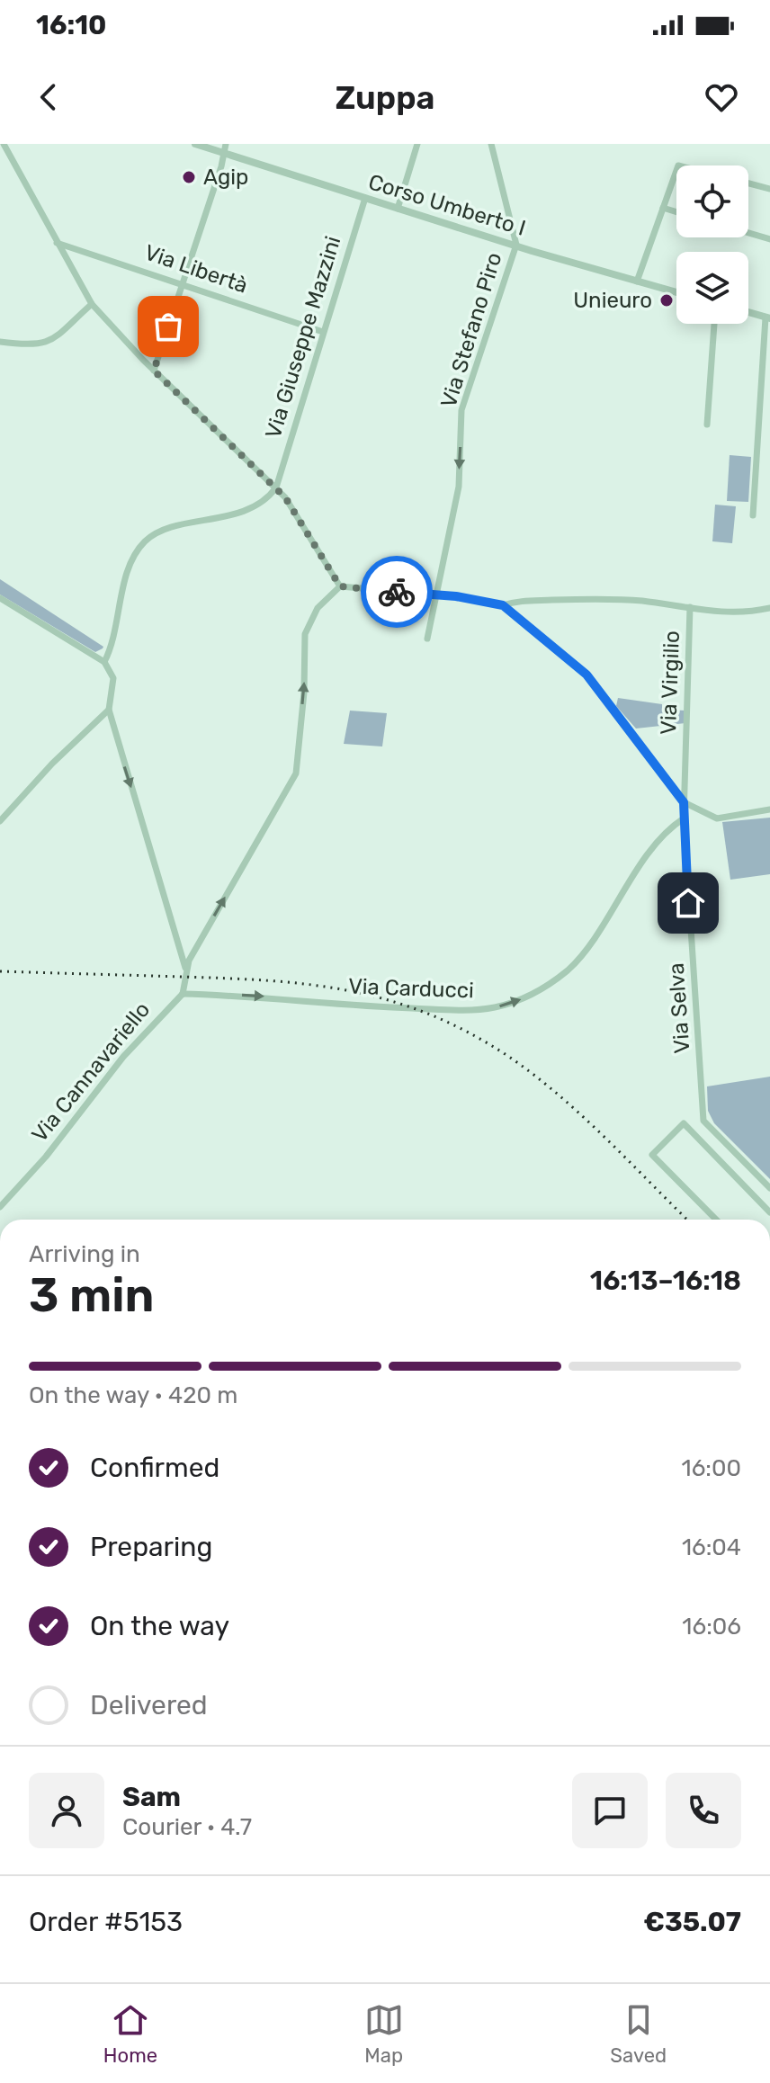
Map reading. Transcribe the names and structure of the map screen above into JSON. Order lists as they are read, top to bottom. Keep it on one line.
{"streets":{"street":["Corso Umberto I","Via Libertà","Via Stefano Piro","Via Giuseppe Mazzini","Via Virgilio","Via Carducci","Via Selva","Via Cannavariello"]},"crossings":[["Corso Umberto I","Via Stefano Piro"],["Corso Umberto I","Via Giuseppe Mazzini"],["Via Libertà","Via Giuseppe Mazzini"],["Via Virgilio","Via Selva"],["Via Carducci","Via Selva"],["Via Carducci","Via Cannavariello"]],"one_way":["Via Stefano Piro","Via Carducci"],"places":["Agip","Unieuro"],"page":{"status":"16:10","header":"Zuppa","heading":["3 min","Arriving in","16:13–16:18"],"panel":["Sam","Courier · 4.7","Order #5153","€35.07"],"bar":"On the way · 420 m","list":[["Confirmed","16:00"],["Preparing","16:04"],["On the way","16:06"],"Delivered"],"tabs":["Home","Map","Saved"]}}
